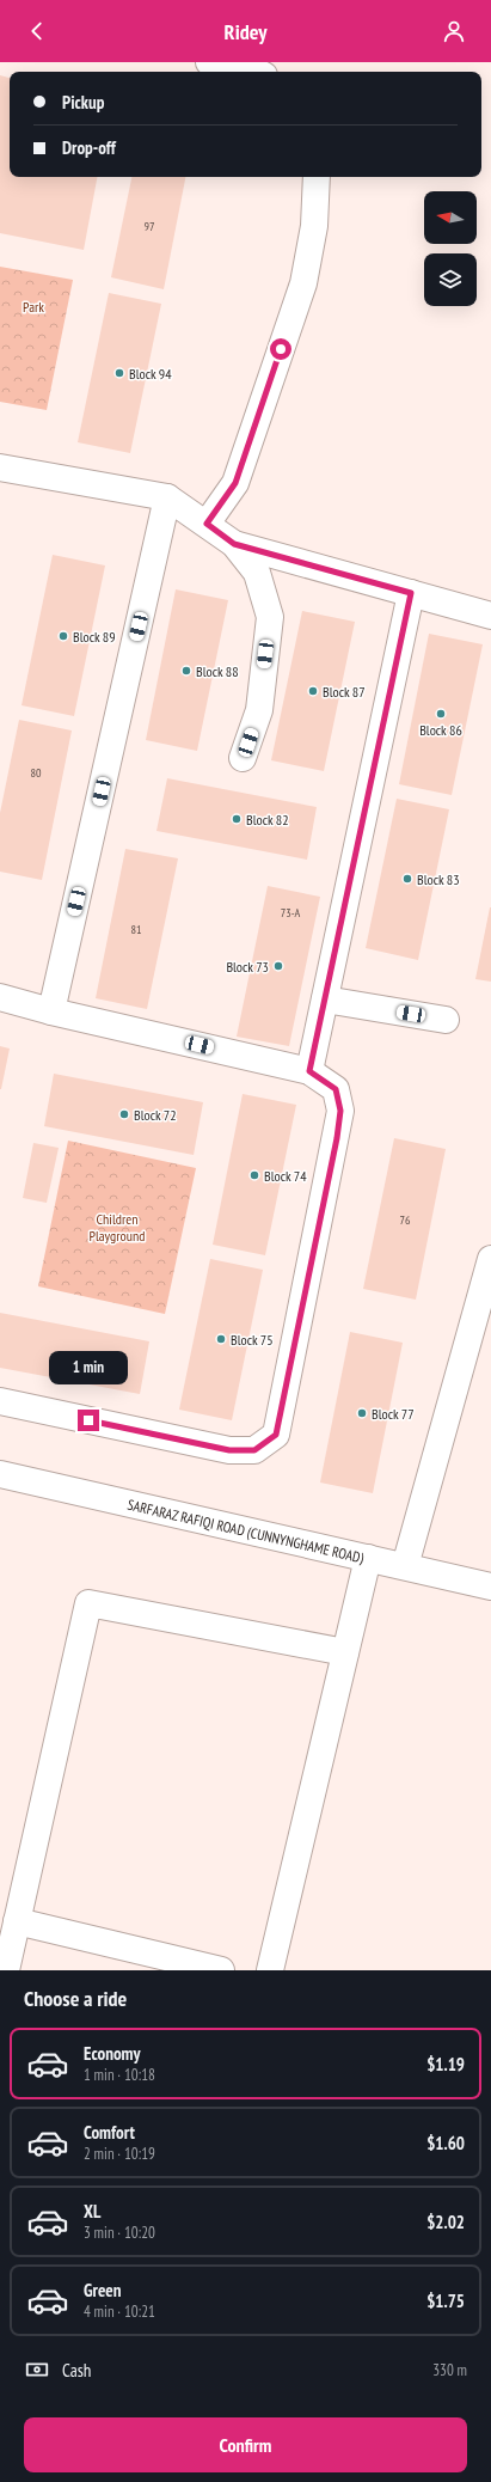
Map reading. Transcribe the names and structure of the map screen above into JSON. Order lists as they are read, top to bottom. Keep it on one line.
{"streets":{"street":["SARFARAZ RAFIQI ROAD (CUNNYNGHAME ROAD)"]},"parks":["Park","Children Playground"],"places":["Block 94","Block 89","Block 88","Block 87","Block 86","Block 82","Block 83","Block 73","Block 72","Block 74","Block 75","Block 77"],"house_numbers":["97","80","73-A","81","76"],"north":"left","page":{"header":"Ridey","banner":["Pickup","Drop-off"],"bubble":"1 min","heading":"Choose a ride","list":[{"name":"Economy","note":"1 min · 10:18","value":"$1.19"},{"name":"Comfort","note":"2 min · 10:19","value":"$1.60"},{"name":"XL","note":"3 min · 10:20","value":"$2.02"},{"name":"Green","note":"4 min · 10:21","value":"$1.75"}],"pay":["Cash","330 m"],"buttons":"Confirm"}}
